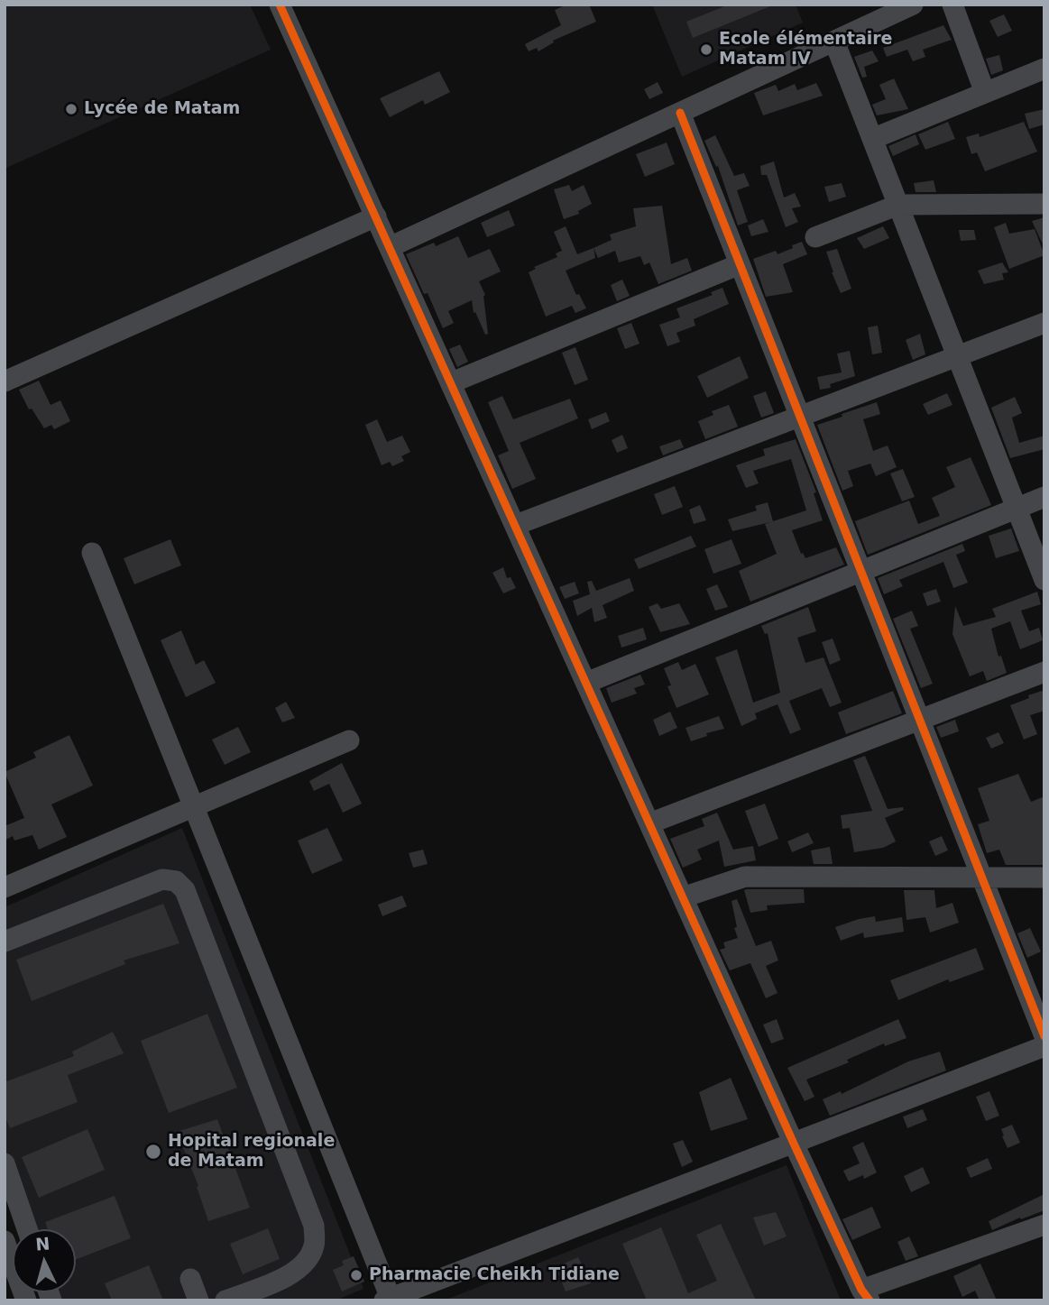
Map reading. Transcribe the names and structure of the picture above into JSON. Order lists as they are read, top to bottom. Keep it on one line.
{"places":["Ecole élémentaire Matam IV","Lycée de Matam","Hopital regionale de Matam","Pharmacie Cheikh Tidiane"],"north":"top"}
